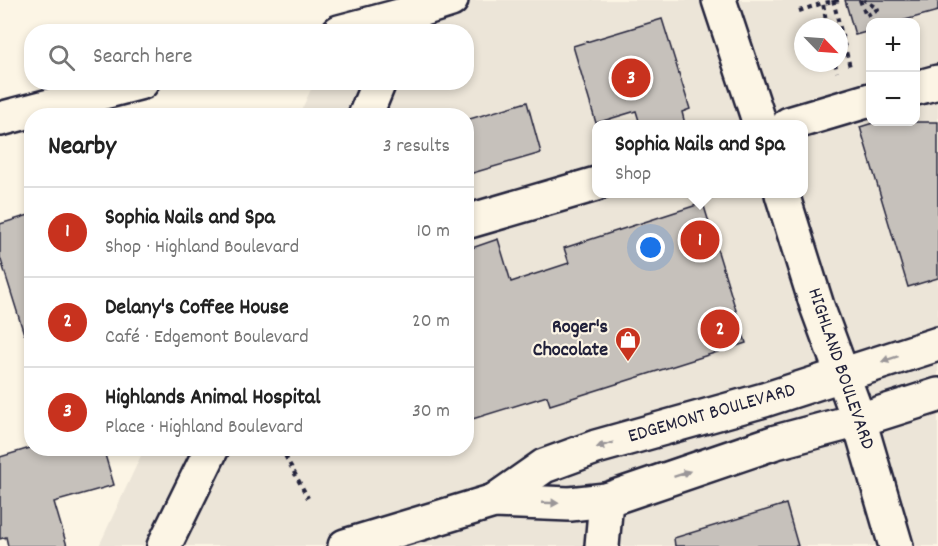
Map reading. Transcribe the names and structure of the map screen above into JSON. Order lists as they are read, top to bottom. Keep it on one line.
{"streets":{"main road":["HIGHLAND BOULEVARD","EDGEMONT BOULEVARD"]},"crossings":[["HIGHLAND BOULEVARD","EDGEMONT BOULEVARD"]],"places":{"shop":["Roger's Chocolate"]},"north":"bottom right","page":{"map_buttons":["+","−"],"search":"Search here","pins":["3","1","2"],"heading":["Nearby","3 results"],"popup":["Sophia Nails and Spa","Shop"],"list":[{"mark":"1","name":"Sophia Nails and Spa","note":"Shop · Highland Boulevard","value":"10 m"},{"mark":"2","name":"Delany's Coffee House","note":"Café · Edgemont Boulevard","value":"20 m"},{"mark":"3","name":"Highlands Animal Hospital","note":"Place · Highland Boulevard","value":"30 m"}]}}
